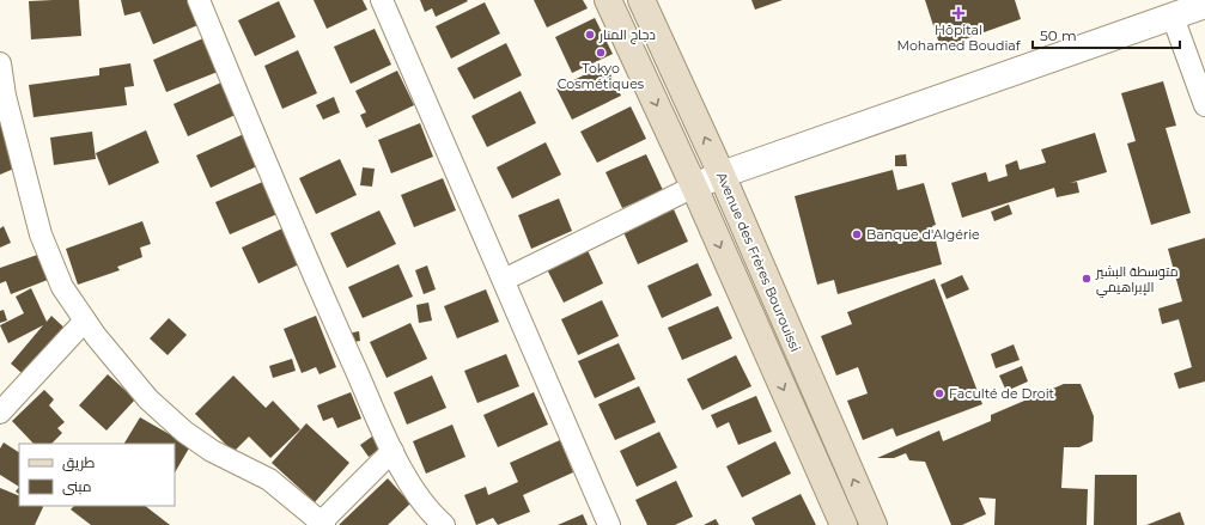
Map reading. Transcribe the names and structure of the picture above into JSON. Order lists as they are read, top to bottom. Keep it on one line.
{"streets":{"main road":["Avenue des Frères Bourouissi"]},"places":{"health":["Hôpital Mohamed Boudiaf"],"other":["دجاج المنار","Tokyo Cosmétiques","Banque d'Algérie","متوسطة البشير الإبراهيمي","Faculté de Droit"]},"legend":["طريق","مبنى"],"scale_bar":"50 m"}
